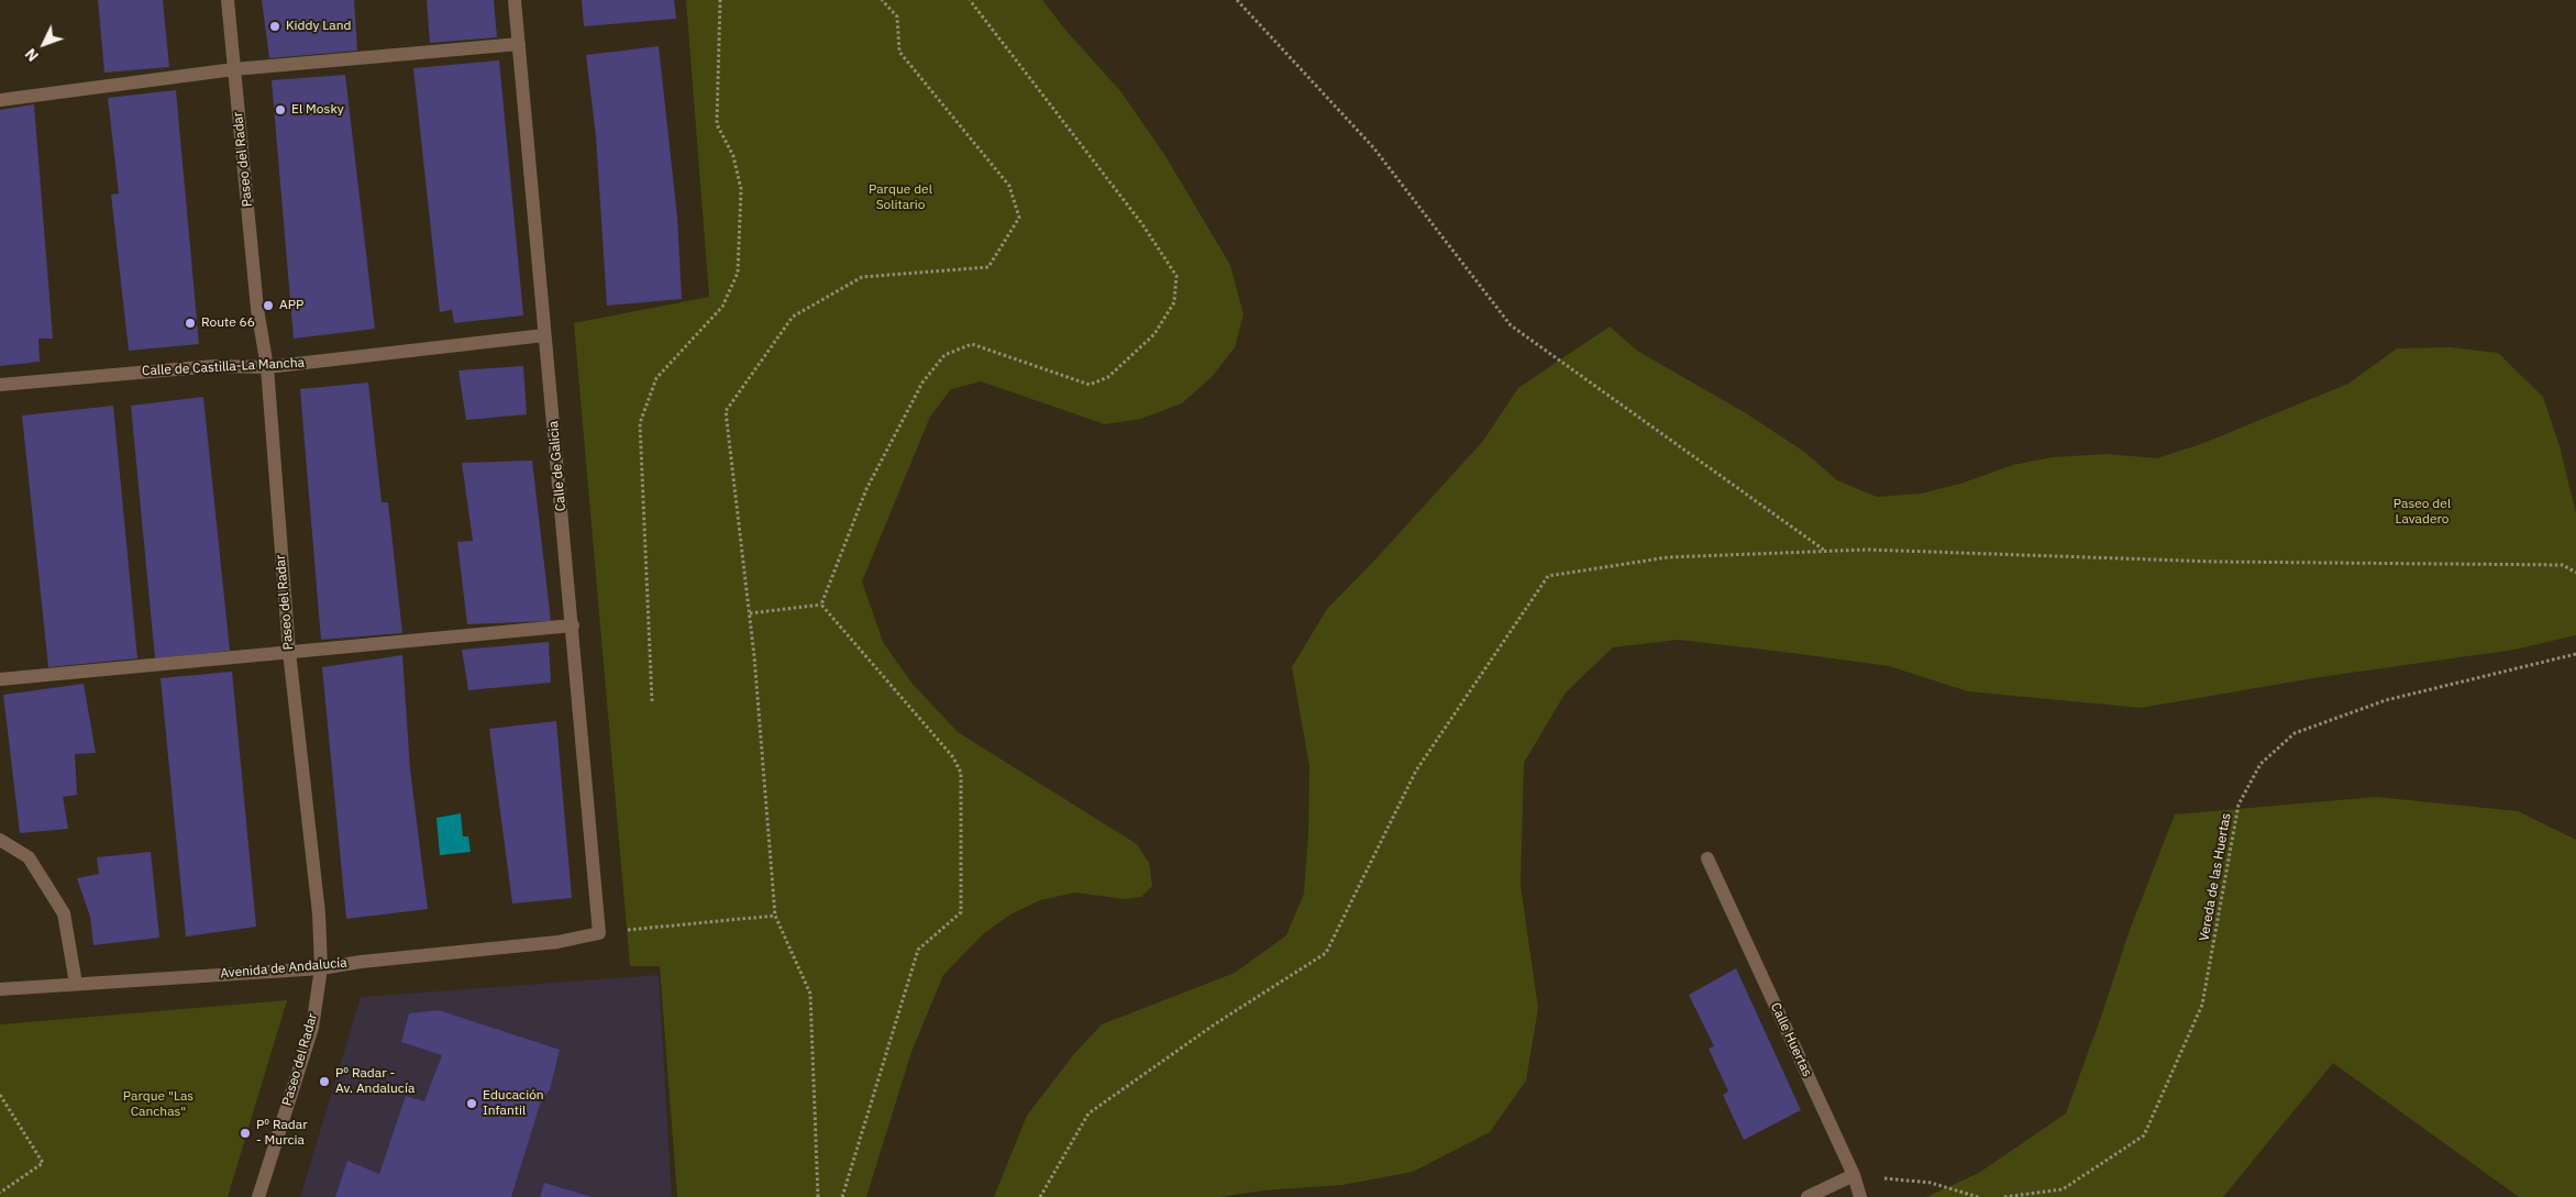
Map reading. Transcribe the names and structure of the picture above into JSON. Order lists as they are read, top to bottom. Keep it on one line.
{"streets":{"street":["Paseo del Radar","Calle de Castilla-La Mancha","Calle de Galicia","Avenida de Andalucía","Calle Huertas"],"path":["Vereda de las Huertas"]},"crossings":[["Paseo del Radar","Calle de Castilla-La Mancha"],["Paseo del Radar","Avenida de Andalucía"],["Calle de Castilla-La Mancha","Calle de Galicia"],["Calle de Galicia","Avenida de Andalucía"]],"parks":["Parque del Solitario","Paseo del Lavadero","Parque \"Las Canchas\""],"places":["Kiddy Land","El Mosky","APP","Route 66","Pº Radar - Av. Andalucía","Educación Infantil","Pº Radar - Murcia"],"north":"bottom left"}
